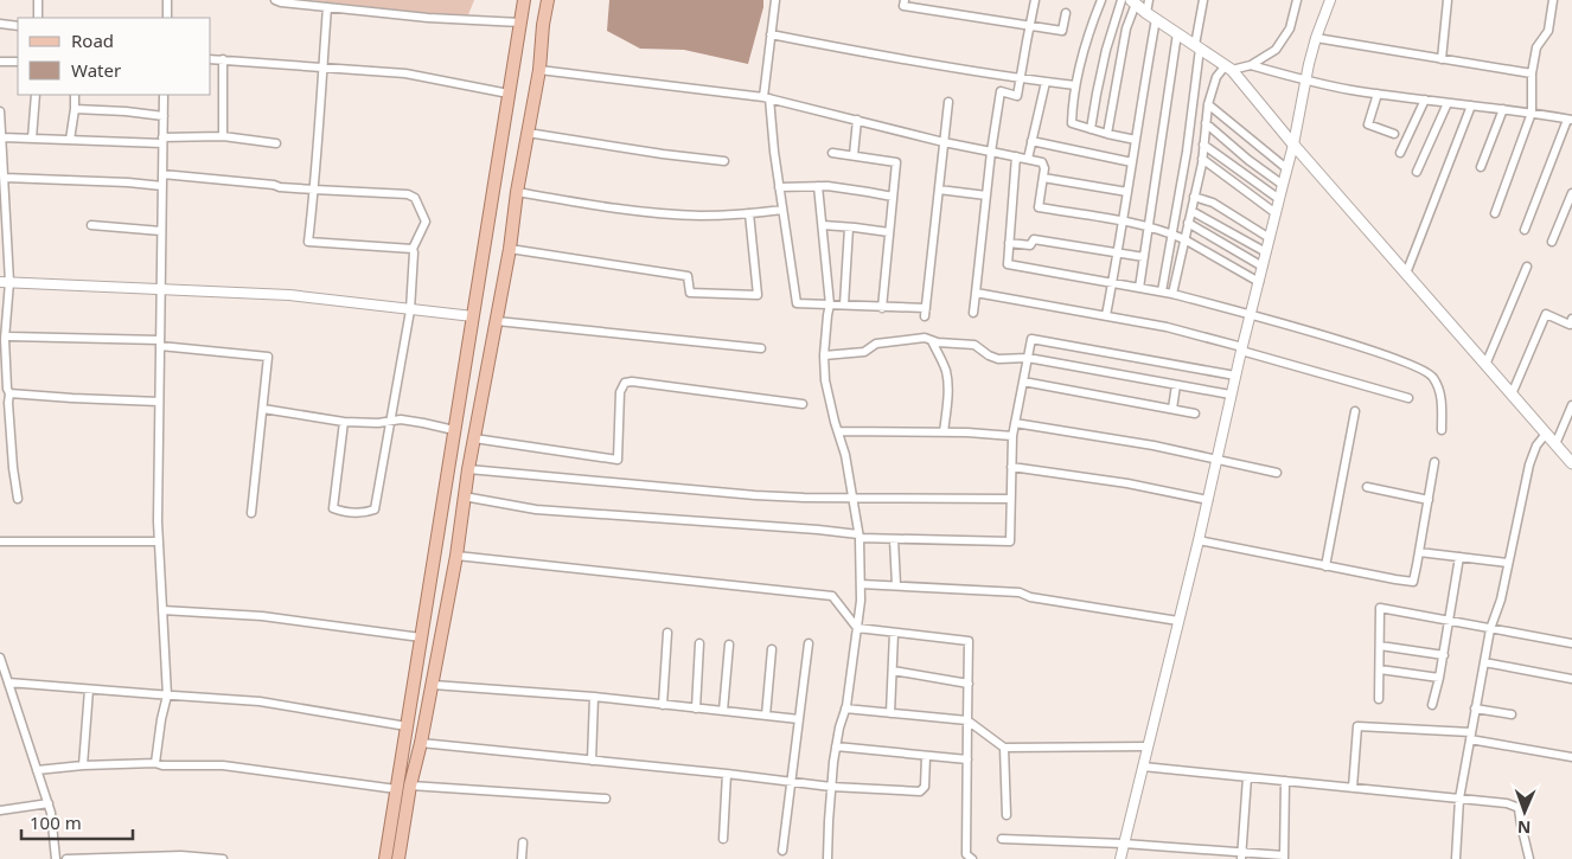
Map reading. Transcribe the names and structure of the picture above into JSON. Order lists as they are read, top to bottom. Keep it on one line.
{"legend":["Road","Water"],"scale_bar":"100 m","north":"bottom"}
